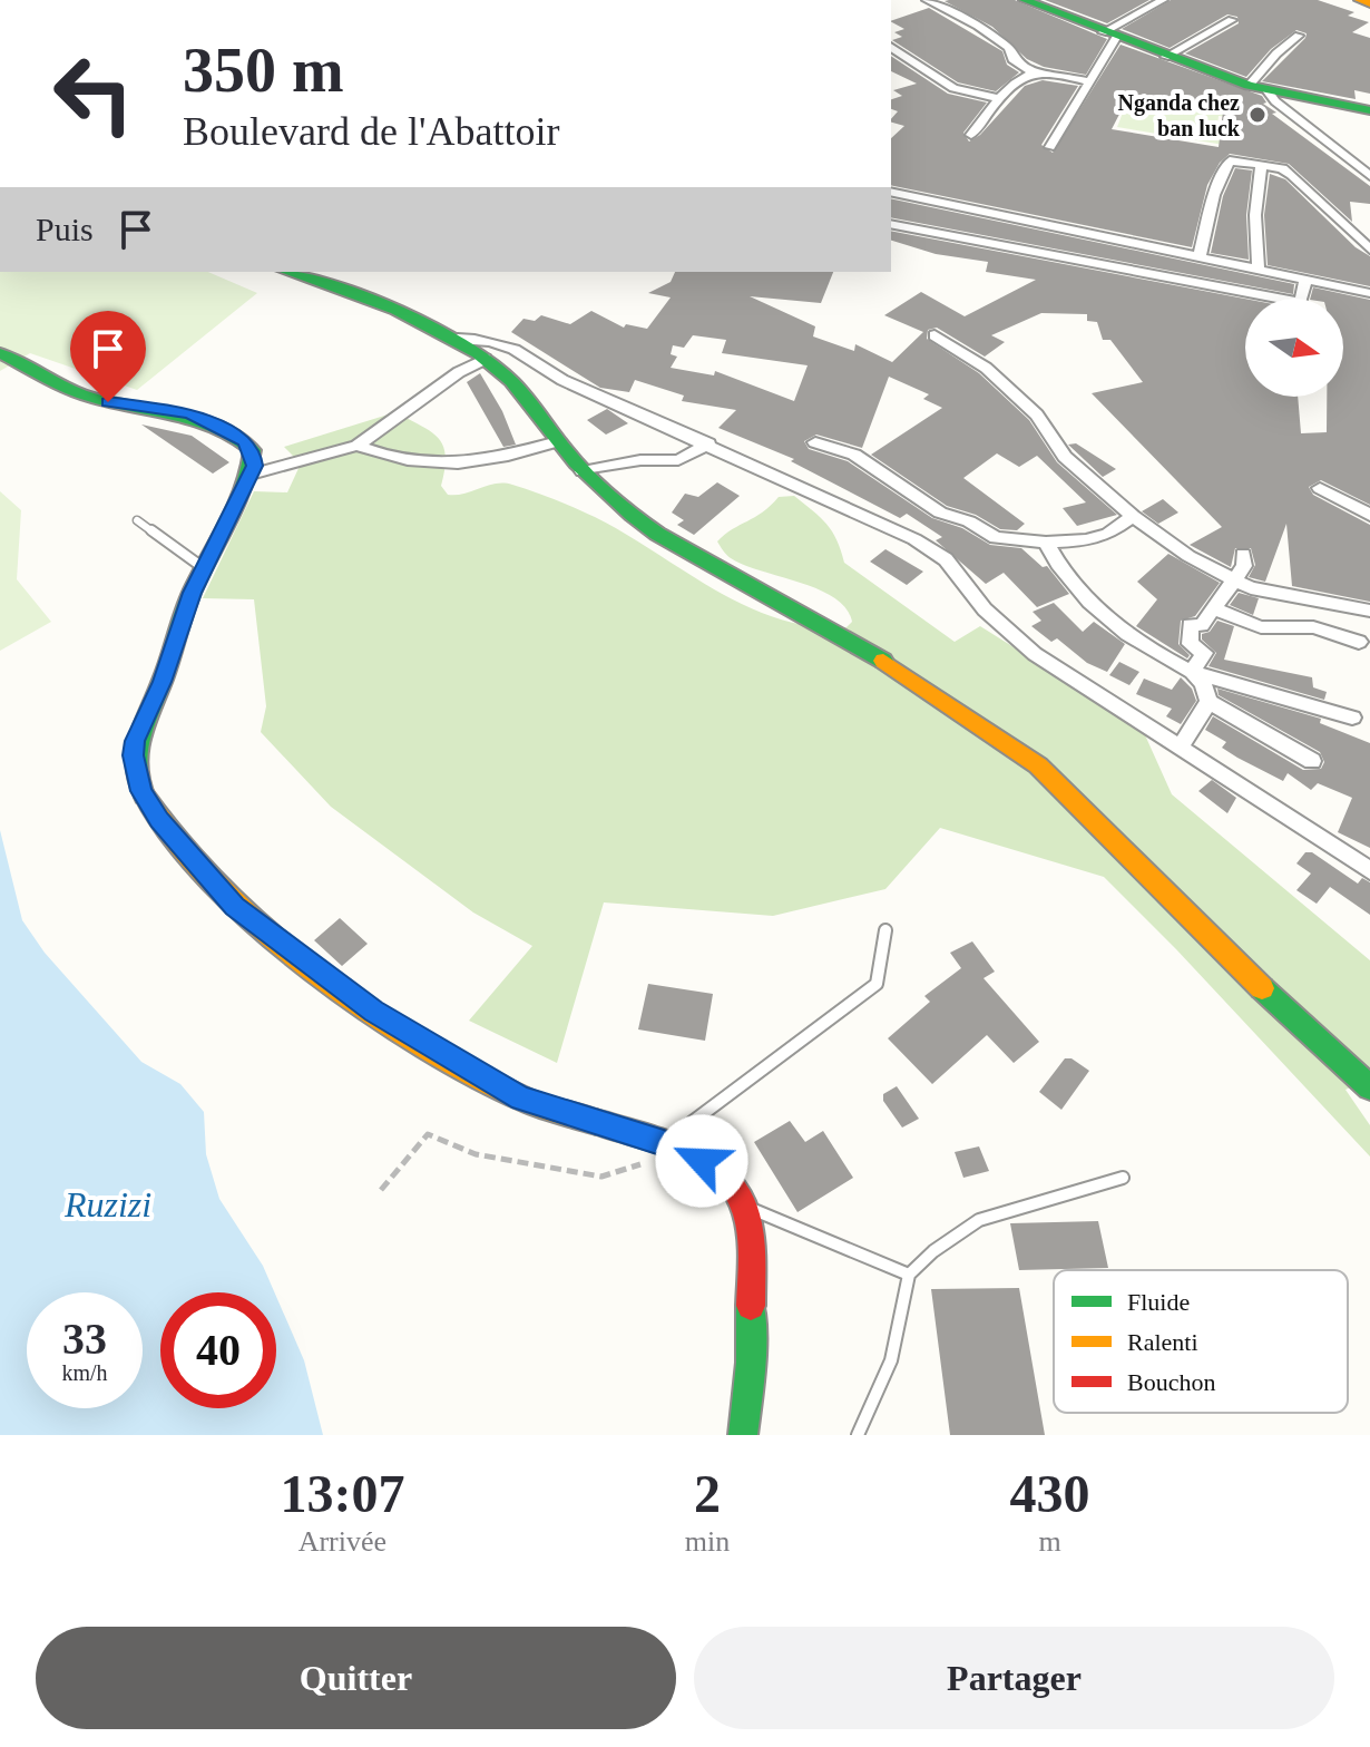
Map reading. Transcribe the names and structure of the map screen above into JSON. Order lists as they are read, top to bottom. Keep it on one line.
{"water":["Ruzizi"],"places":["Nganda chez ban luck"],"legend":["Fluide","Ralenti","Bouchon"],"north":"right","page":{"turn":["350 m","Boulevard de l'Abattoir"],"then":"Puis","speed":"33 km/h","limit":"40","eta":["13:07","Arrivée","2","min","430","m"],"buttons":["Quitter","Partager"]}}
